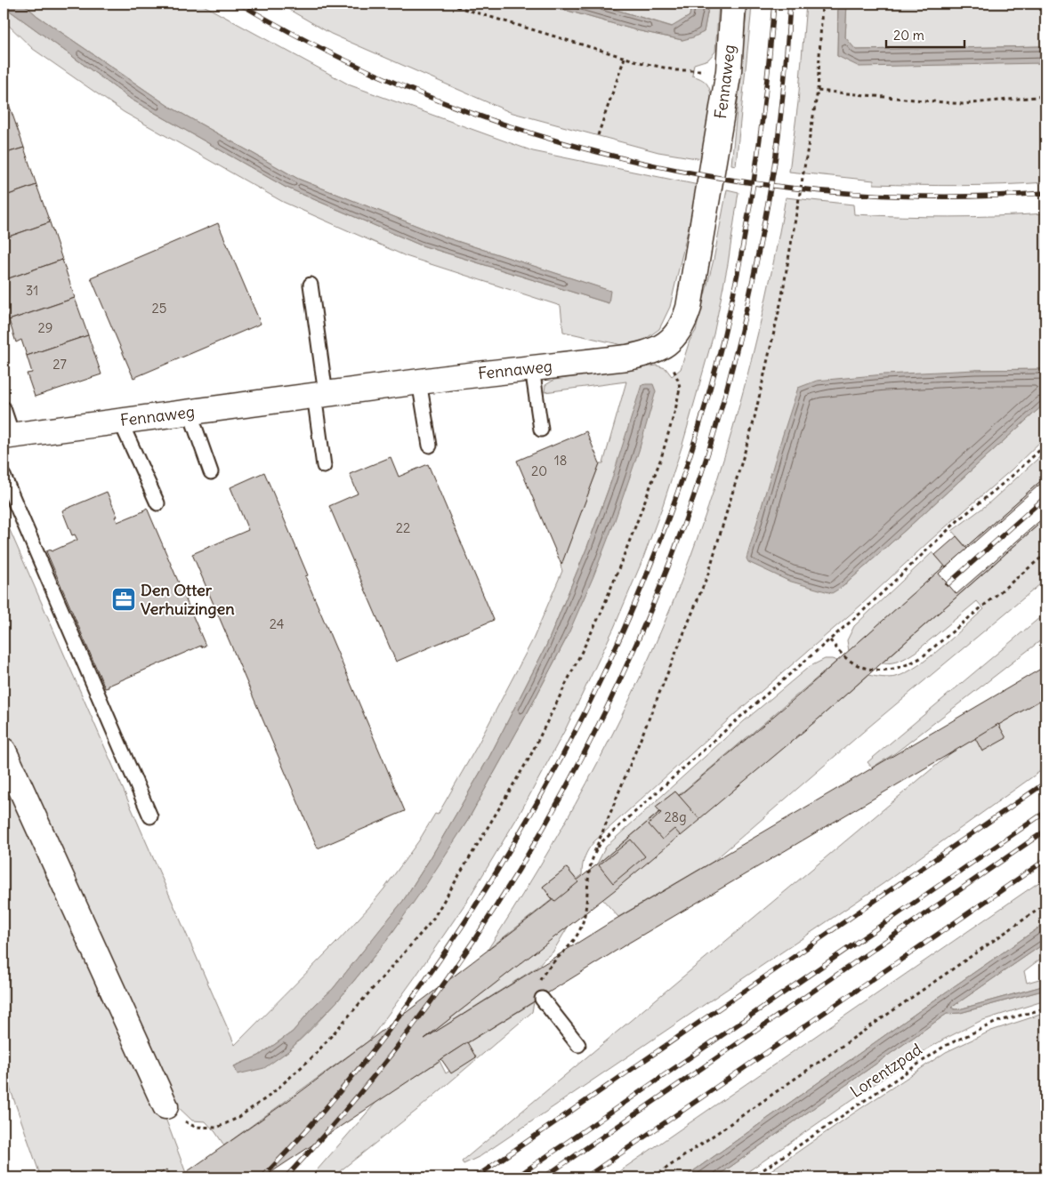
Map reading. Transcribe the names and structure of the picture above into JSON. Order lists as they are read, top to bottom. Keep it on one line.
{"streets":{"street":["Fennaweg"],"path":["Lorentzpad"]},"places":{"office":["Den Otter Verhuizingen"]},"house_numbers":["31","25","29","27","18","20","22","24","28g"],"scale_bar":"20 m"}
